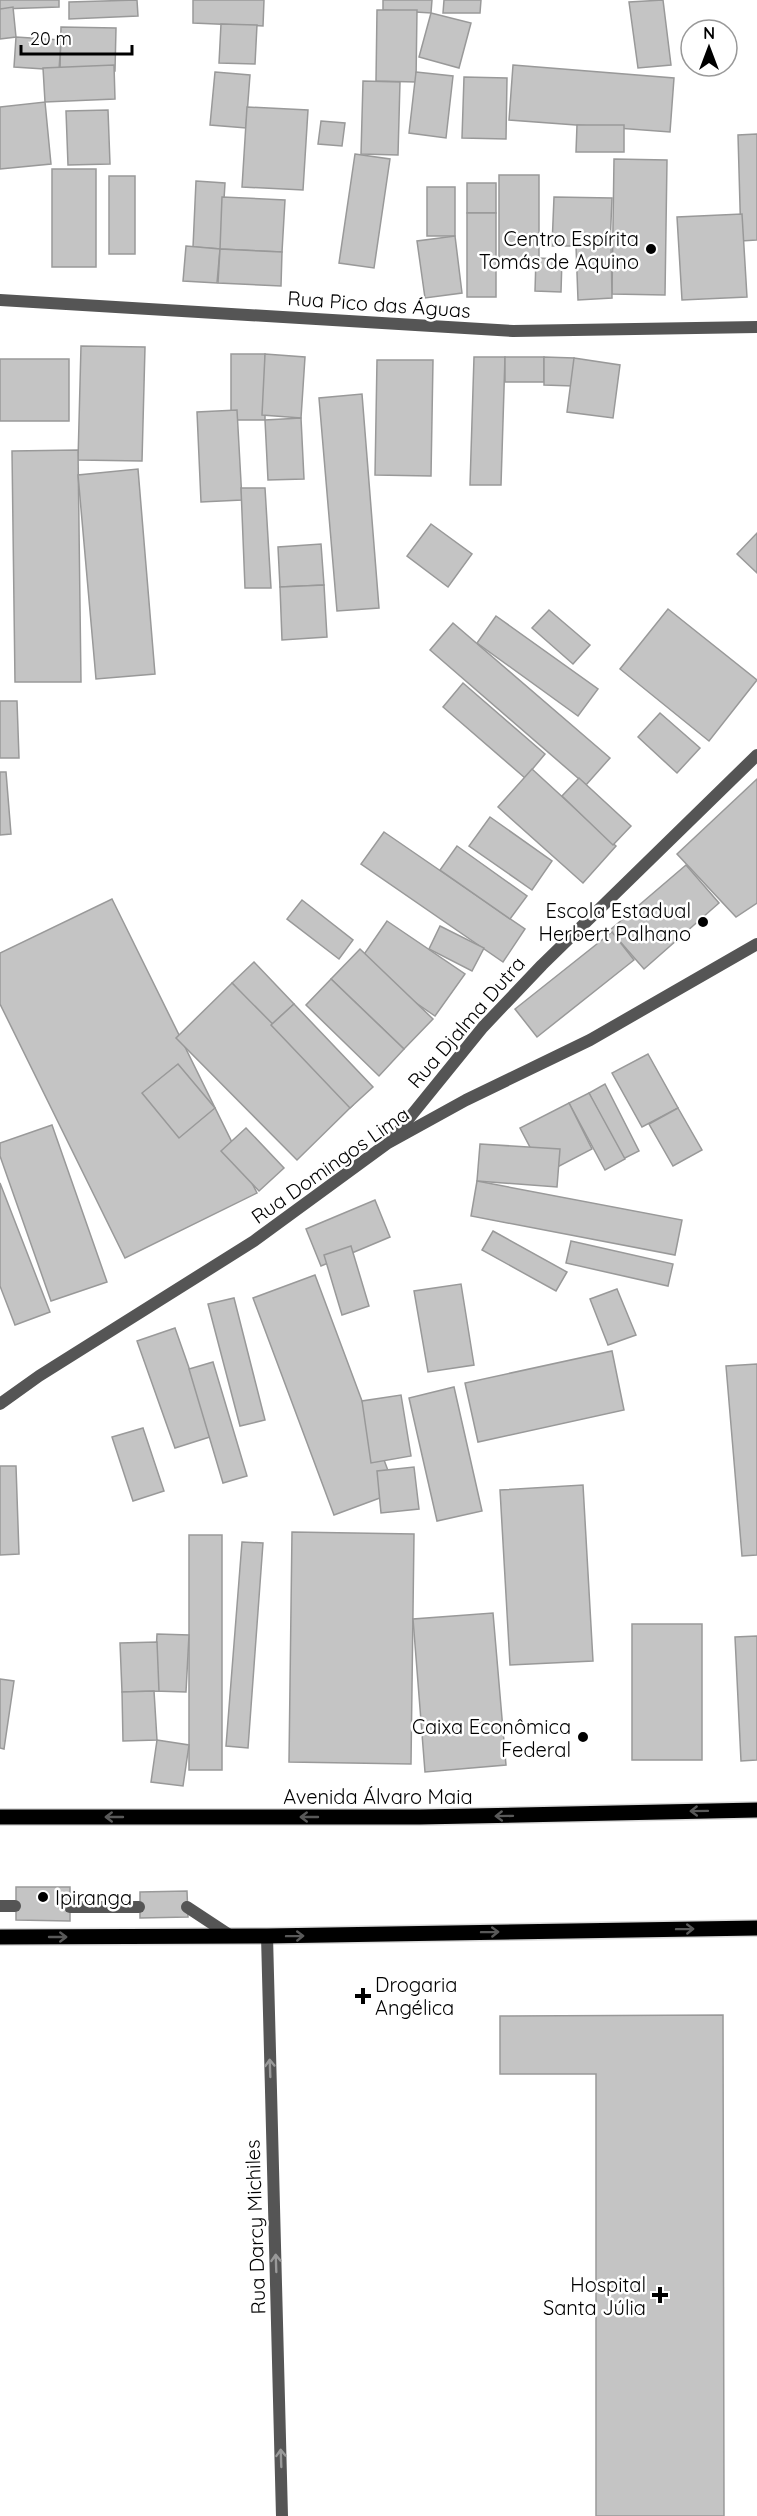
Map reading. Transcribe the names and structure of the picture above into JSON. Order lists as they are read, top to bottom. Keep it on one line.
{"streets":{"main road":["Avenida Álvaro Maia"],"street":["Rua Pico das Águas","Rua Djalma Dutra","Rua Domingos Lima","Rua Darcy Michiles"]},"crossings":[["Rua Djalma Dutra","Rua Domingos Lima"]],"one_way":["Rua Darcy Michiles"],"places":{"other":["Centro Espírita Tomás de Aquino","Escola Estadual Herbert Palhano","Caixa Econômica Federal","Ipiranga"],"health":["Drogaria Angélica","Hospital Santa Júlia"]},"scale_bar":"20 m","north":"top"}
